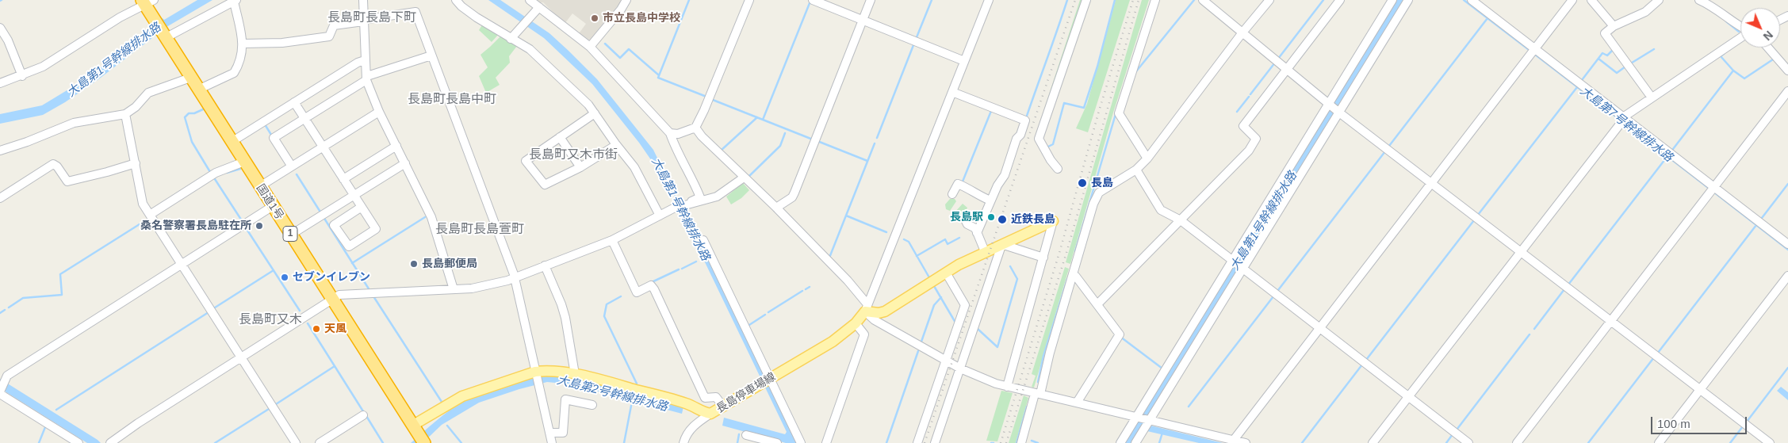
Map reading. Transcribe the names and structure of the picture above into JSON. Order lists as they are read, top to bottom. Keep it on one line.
{"streets":{"highway":["国道1号","1"],"main road":["長島停車場線"]},"crossings":[["国道1号","長島停車場線"]],"districts":["長島町長島下町","長島町長島中町","長島町又木市街","長島町長島萱町","長島町又木"],"water":["大島第1号幹線排水路","大島第7号幹線排水路","大島第2号幹線排水路"],"places":["市立長島中学校","長島","長島駅","近鉄長島","桑名警察署長島駐在所","長島郵便局","セブンイレブン","天風"],"scale_bar":"100 m","north":"bottom right"}
